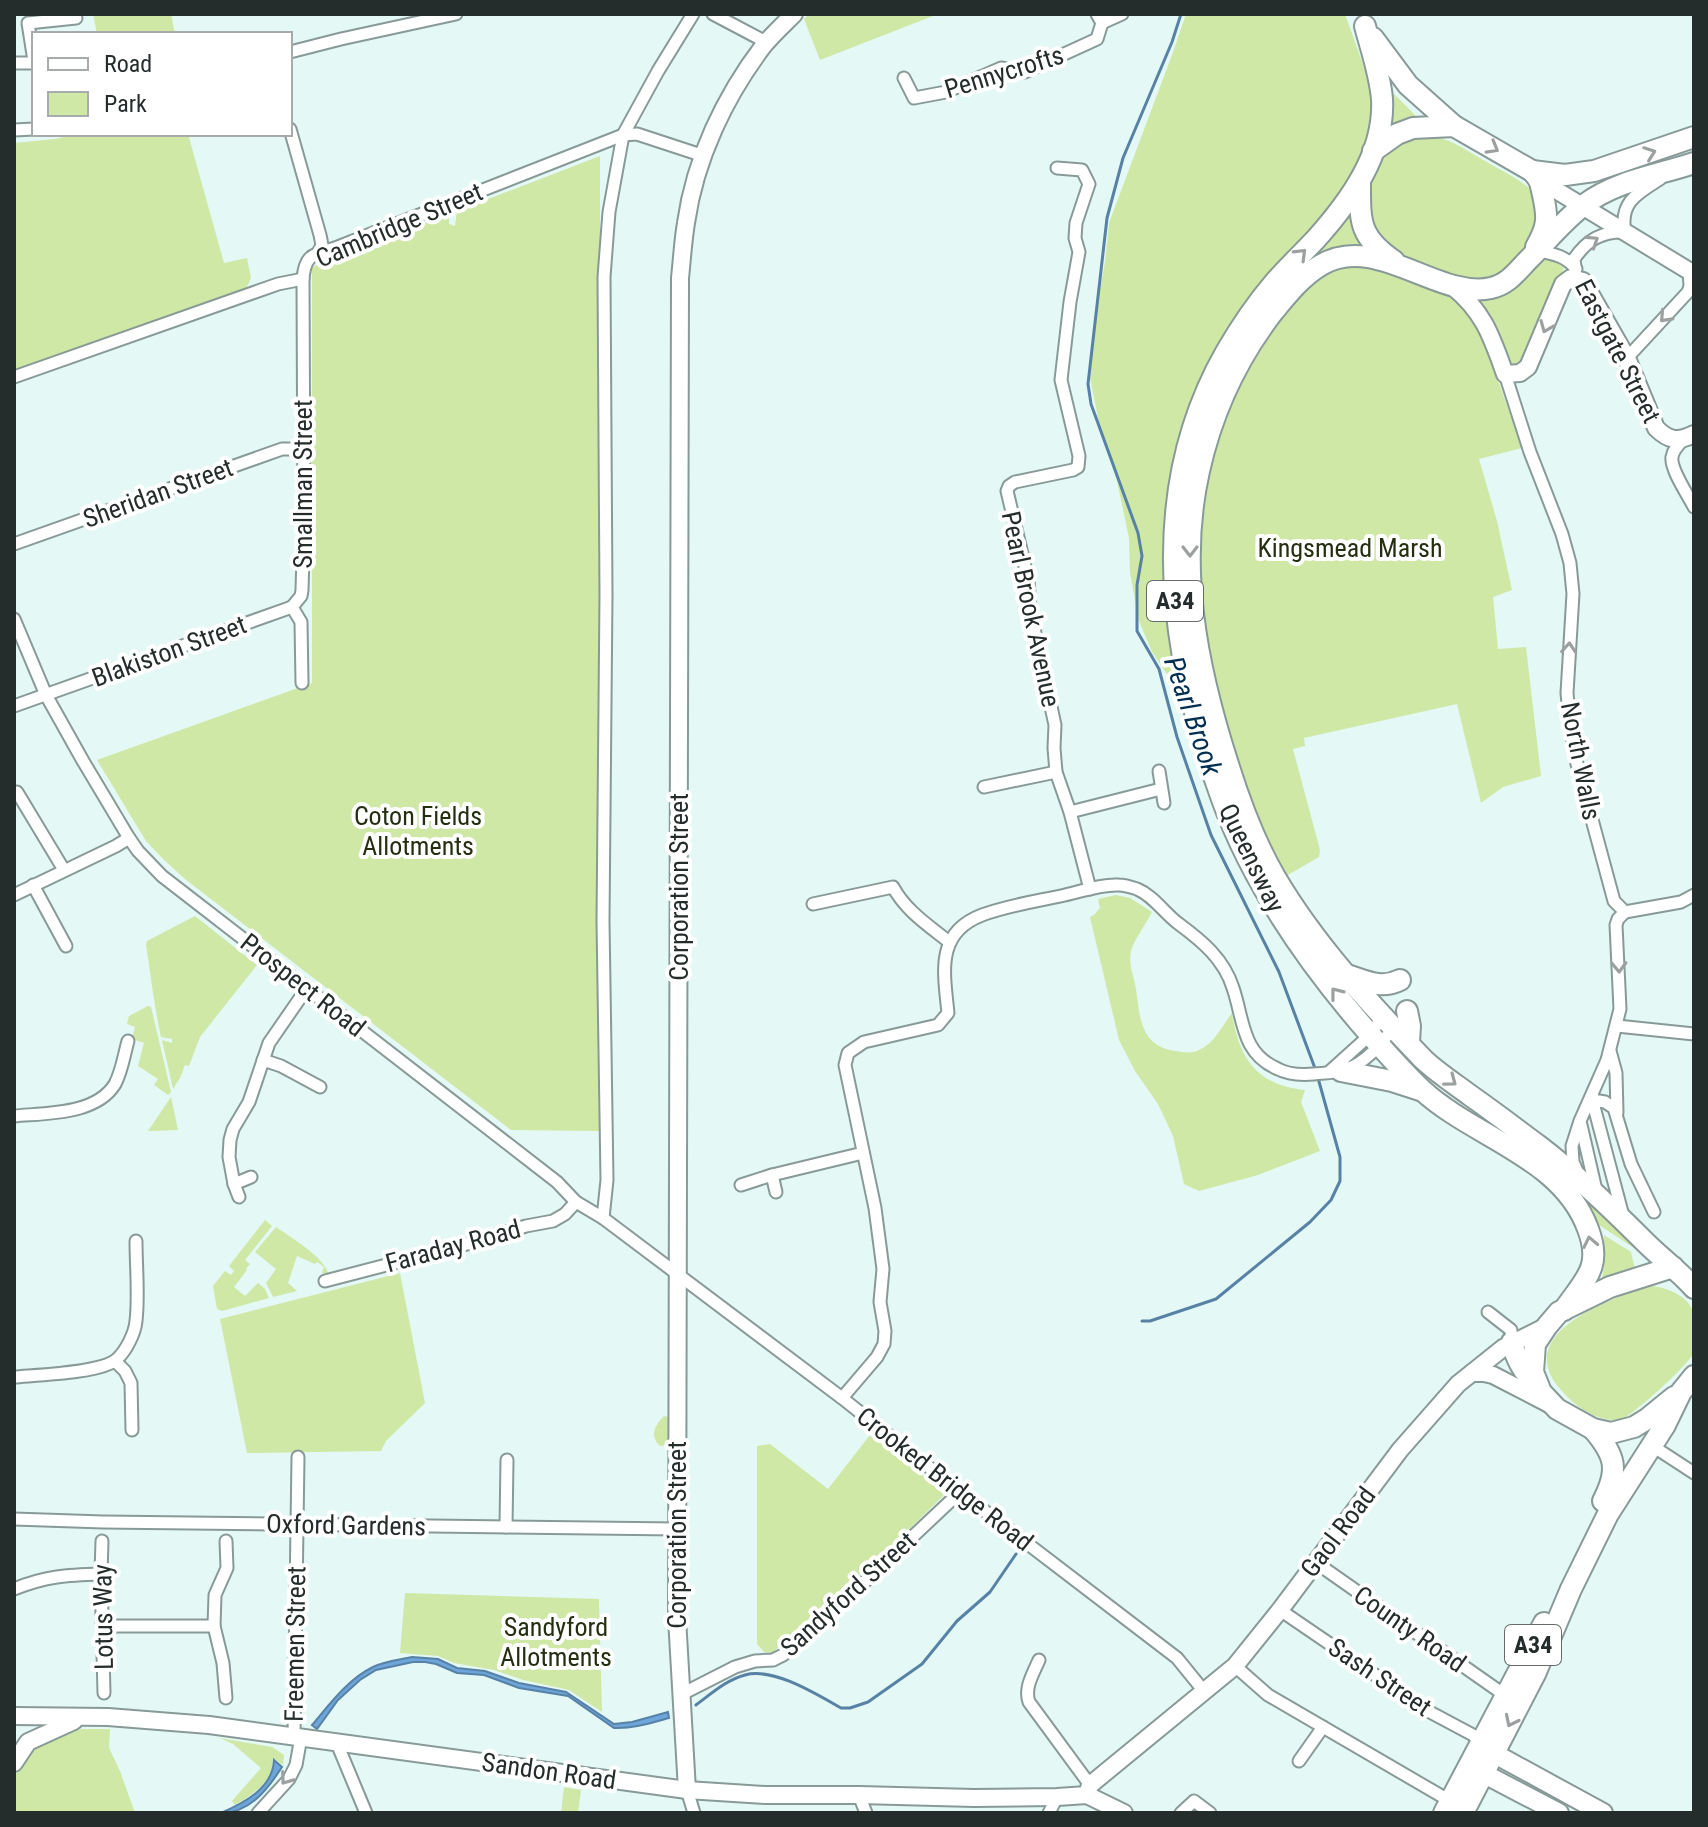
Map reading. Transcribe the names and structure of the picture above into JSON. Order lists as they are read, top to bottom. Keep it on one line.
{"streets":{"highway":["A34","Queensway"],"street":["Pennycrofts","Cambridge Street","Eastgate Street","Smallman Street","Sheridan Street","Pearl Brook Avenue","Blakiston Street","North Walls","Corporation Street","Prospect Road","Faraday Road","Crooked Bridge Road","Oxford Gardens","Gaol Road","Sandyford Street","Lotus Way","County Road","Freemen Street","Sash Street","Sandon Road"]},"crossings":[["Cambridge Street","Smallman Street"],["Eastgate Street","North Walls"],["Eastgate Street","Queensway"],["Smallman Street","Sheridan Street"],["Smallman Street","Blakiston Street"],["A34","County Road"],["A34","Sash Street"],["Blakiston Street","Prospect Road"],["North Walls","Queensway"],["Corporation Street","Prospect Road"],["Corporation Street","Crooked Bridge Road"],["Corporation Street","Oxford Gardens"],["Corporation Street","Sandyford Street"],["Corporation Street","Sandon Road"],["Prospect Road","Faraday Road"],["Prospect Road","Crooked Bridge Road"],["Crooked Bridge Road","Gaol Road"],["Crooked Bridge Road","Sandyford Street"],["Oxford Gardens","Freemen Street"],["Gaol Road","County Road"],["Gaol Road","Sash Street"],["Gaol Road","Sandon Road"],["Freemen Street","Sandon Road"]],"one_way":["North Walls"],"water":["Pearl Brook"],"parks":["Kingsmead Marsh","Coton Fields Allotments","Sandyford Allotments"],"legend":["Road","Park"]}
